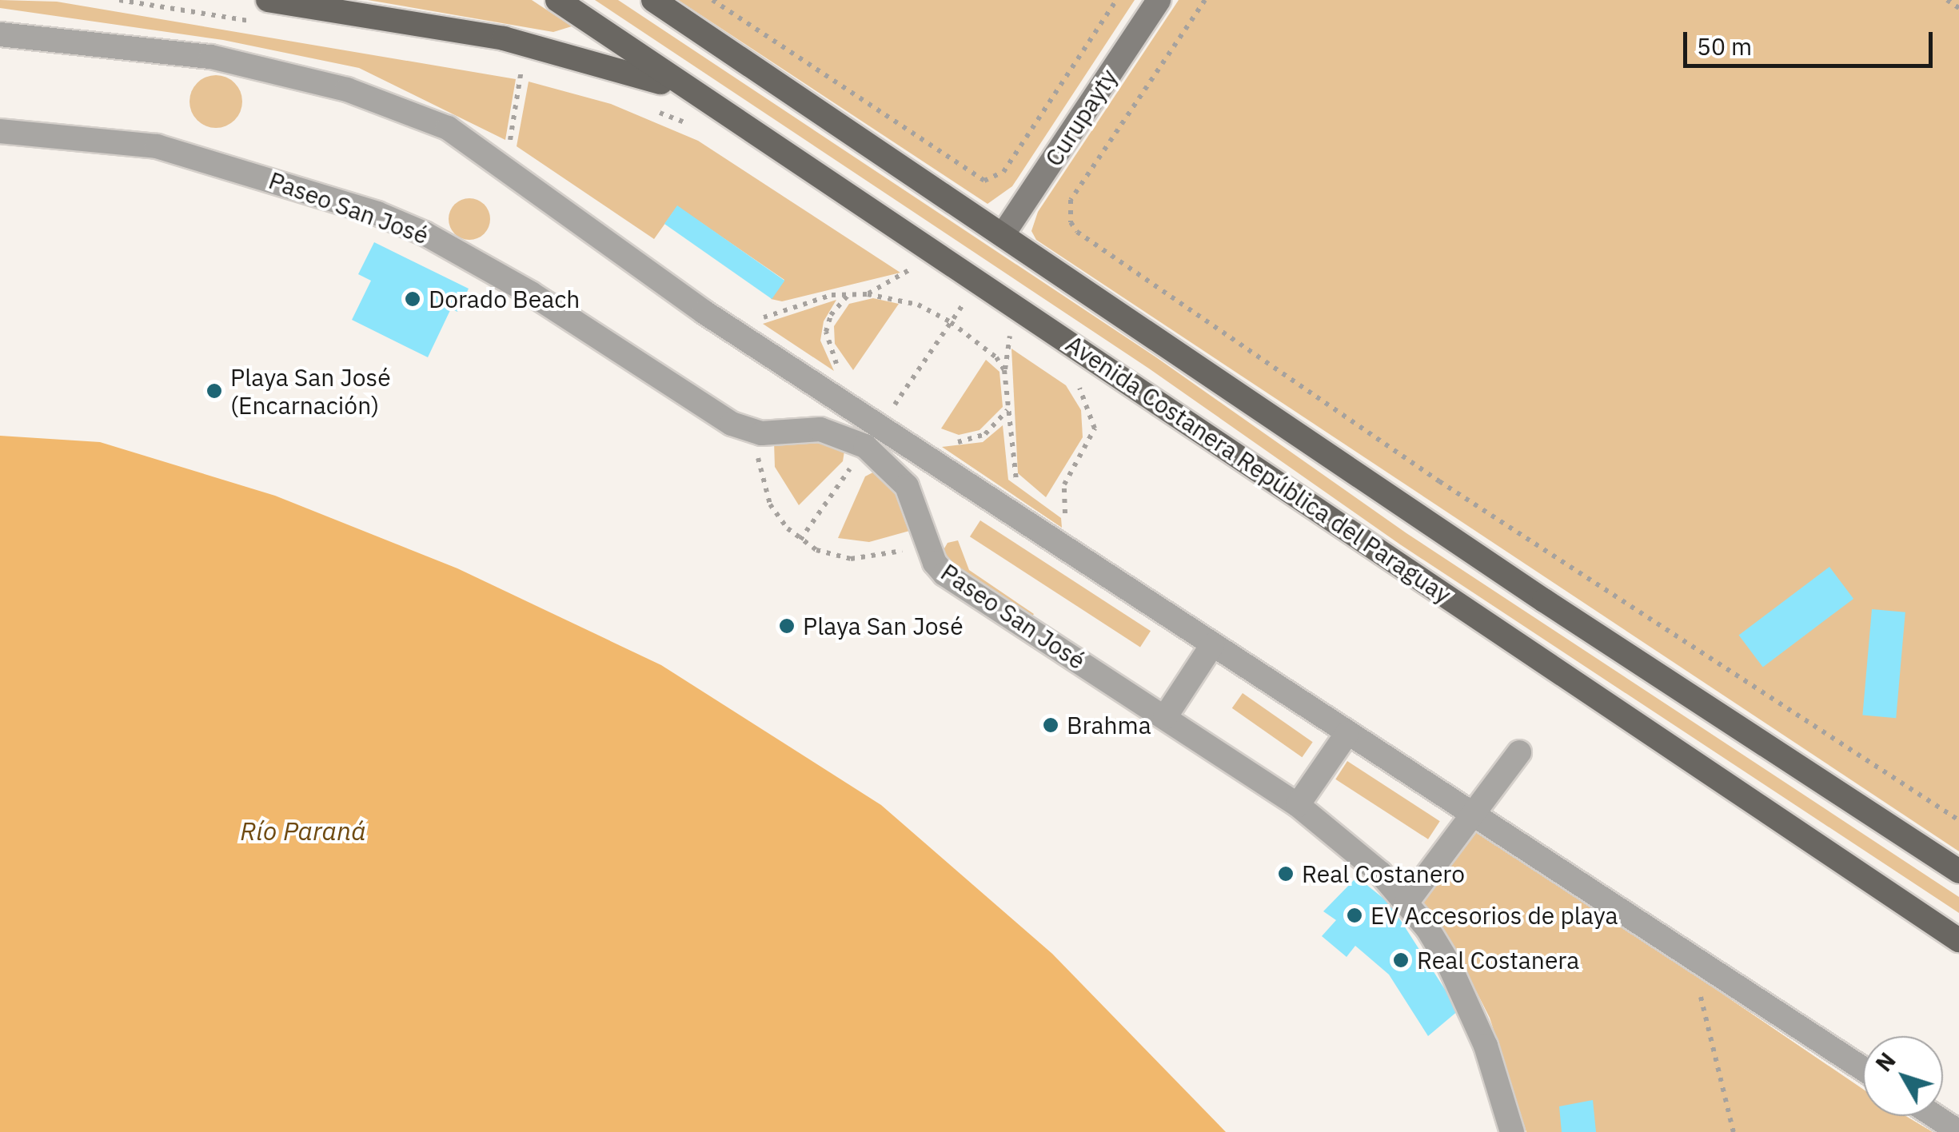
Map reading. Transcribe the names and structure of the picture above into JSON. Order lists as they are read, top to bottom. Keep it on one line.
{"streets":{"main road":["Avenida Costanera República del Paraguay"],"street":["Curupayty","Paseo San José"]},"water":["Río Paraná"],"places":["Dorado Beach","Playa San José (Encarnación)","Playa San José","Brahma","Real Costanero","EV Accesorios de playa","Real Costanera"],"scale_bar":"50 m","north":"top left"}
